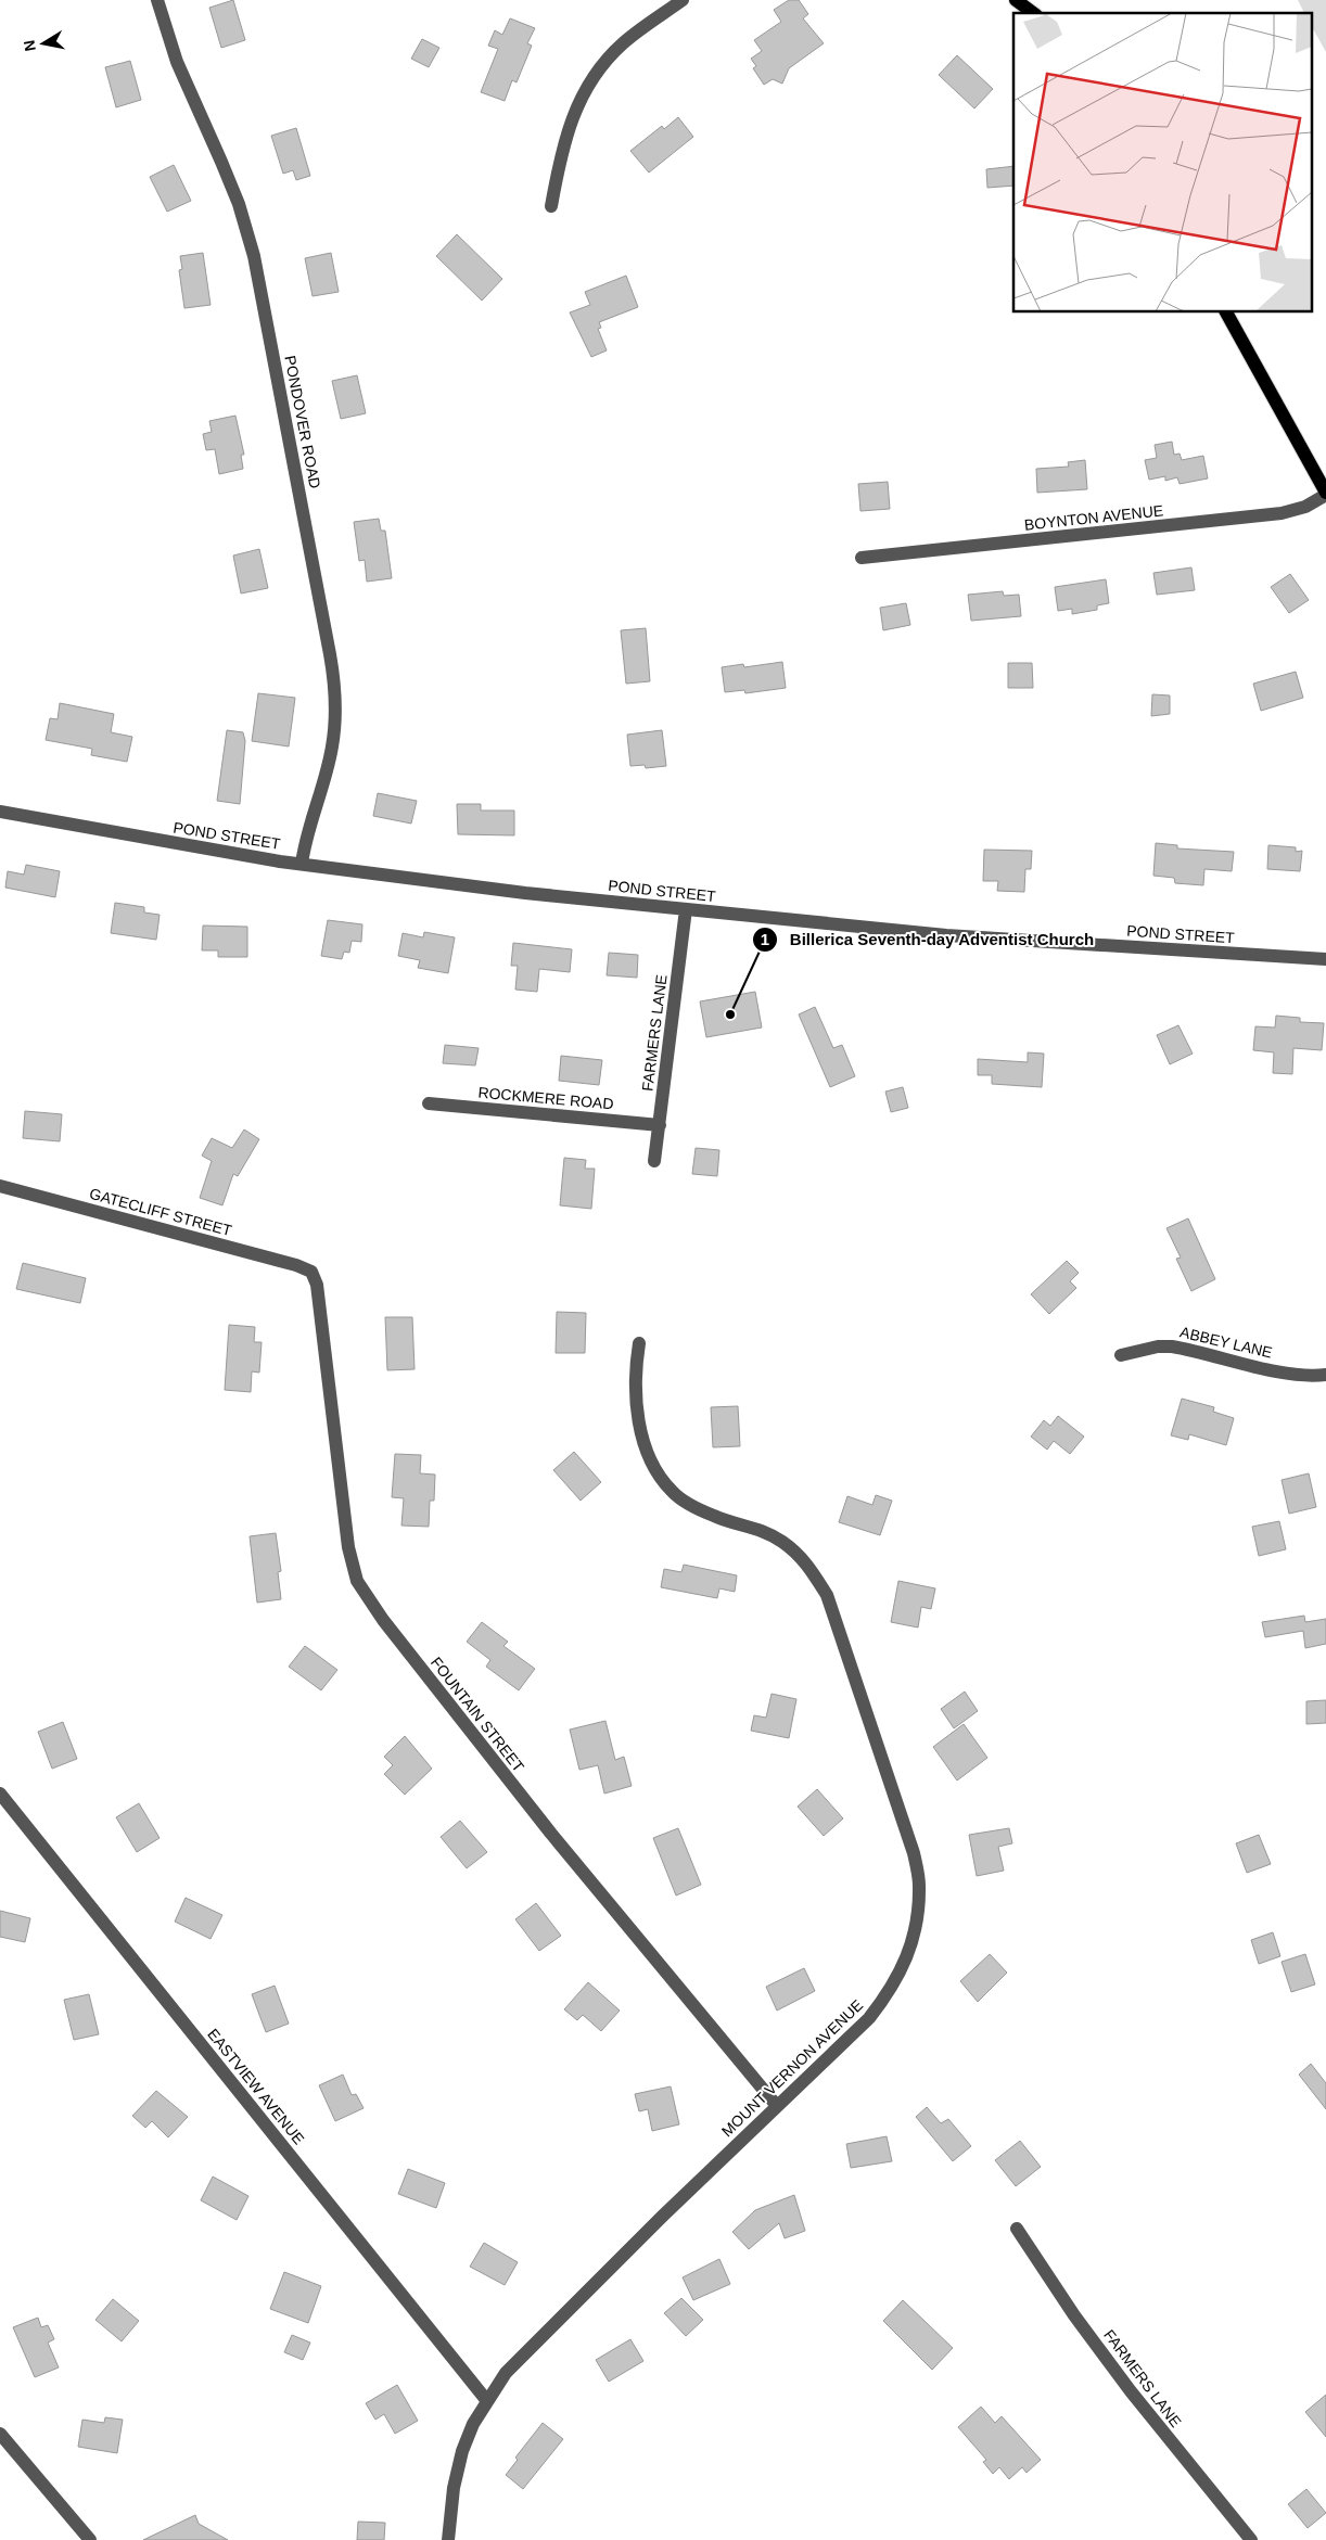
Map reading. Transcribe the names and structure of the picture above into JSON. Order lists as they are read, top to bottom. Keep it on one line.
{"streets":{"street":["PONDOVER ROAD","BOYNTON AVENUE","POND STREET","FARMERS LANE","ROCKMERE ROAD","GATECLIFF STREET","ABBEY LANE","FOUNTAIN STREET","MOUNT VERNON AVENUE","EASTVIEW AVENUE"]},"crossings":[["PONDOVER ROAD","POND STREET"],["POND STREET","FARMERS LANE"],["FARMERS LANE","ROCKMERE ROAD"],["GATECLIFF STREET","FOUNTAIN STREET"],["FOUNTAIN STREET","MOUNT VERNON AVENUE"],["MOUNT VERNON AVENUE","EASTVIEW AVENUE"]],"places":["Billerica Seventh-day Adventist Church"],"north":"left"}
